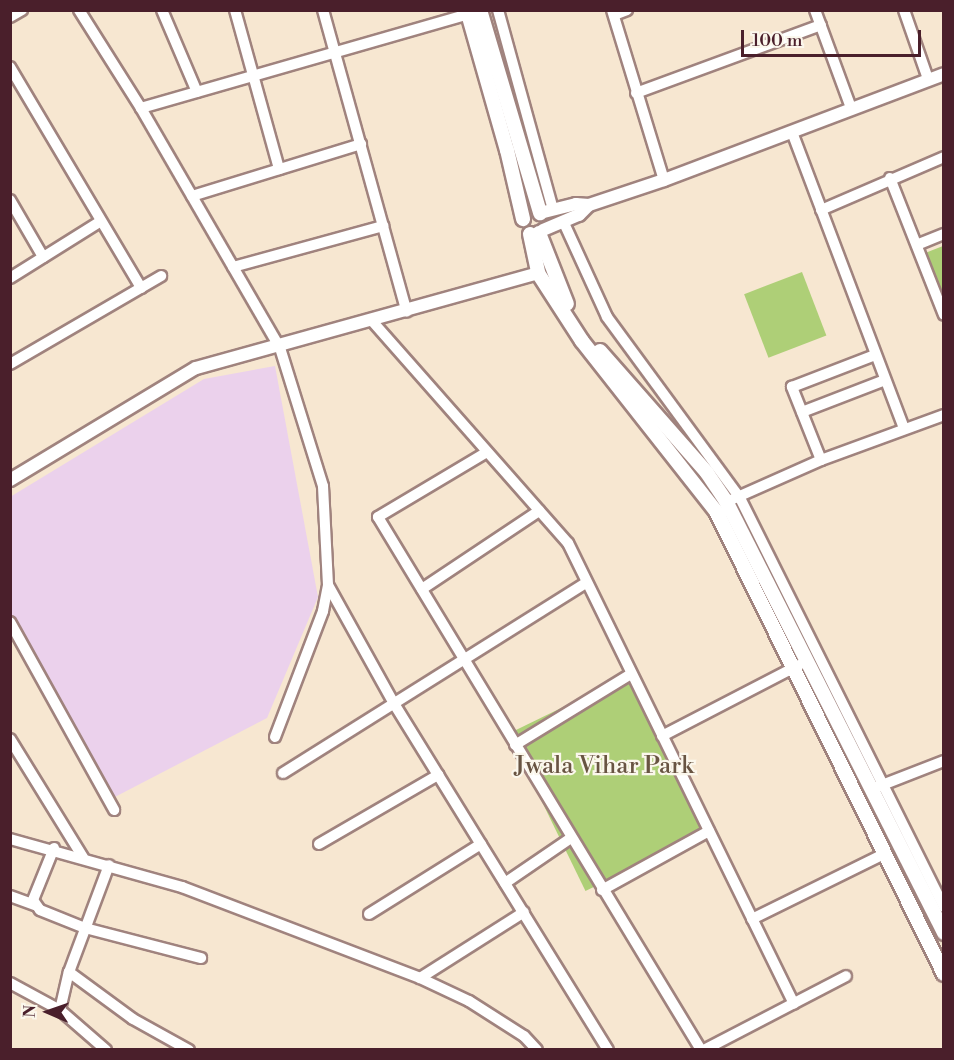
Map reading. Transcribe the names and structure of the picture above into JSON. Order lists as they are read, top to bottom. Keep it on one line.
{"parks":["Jwala Vihar Park"],"scale_bar":"100 m","north":"left"}
